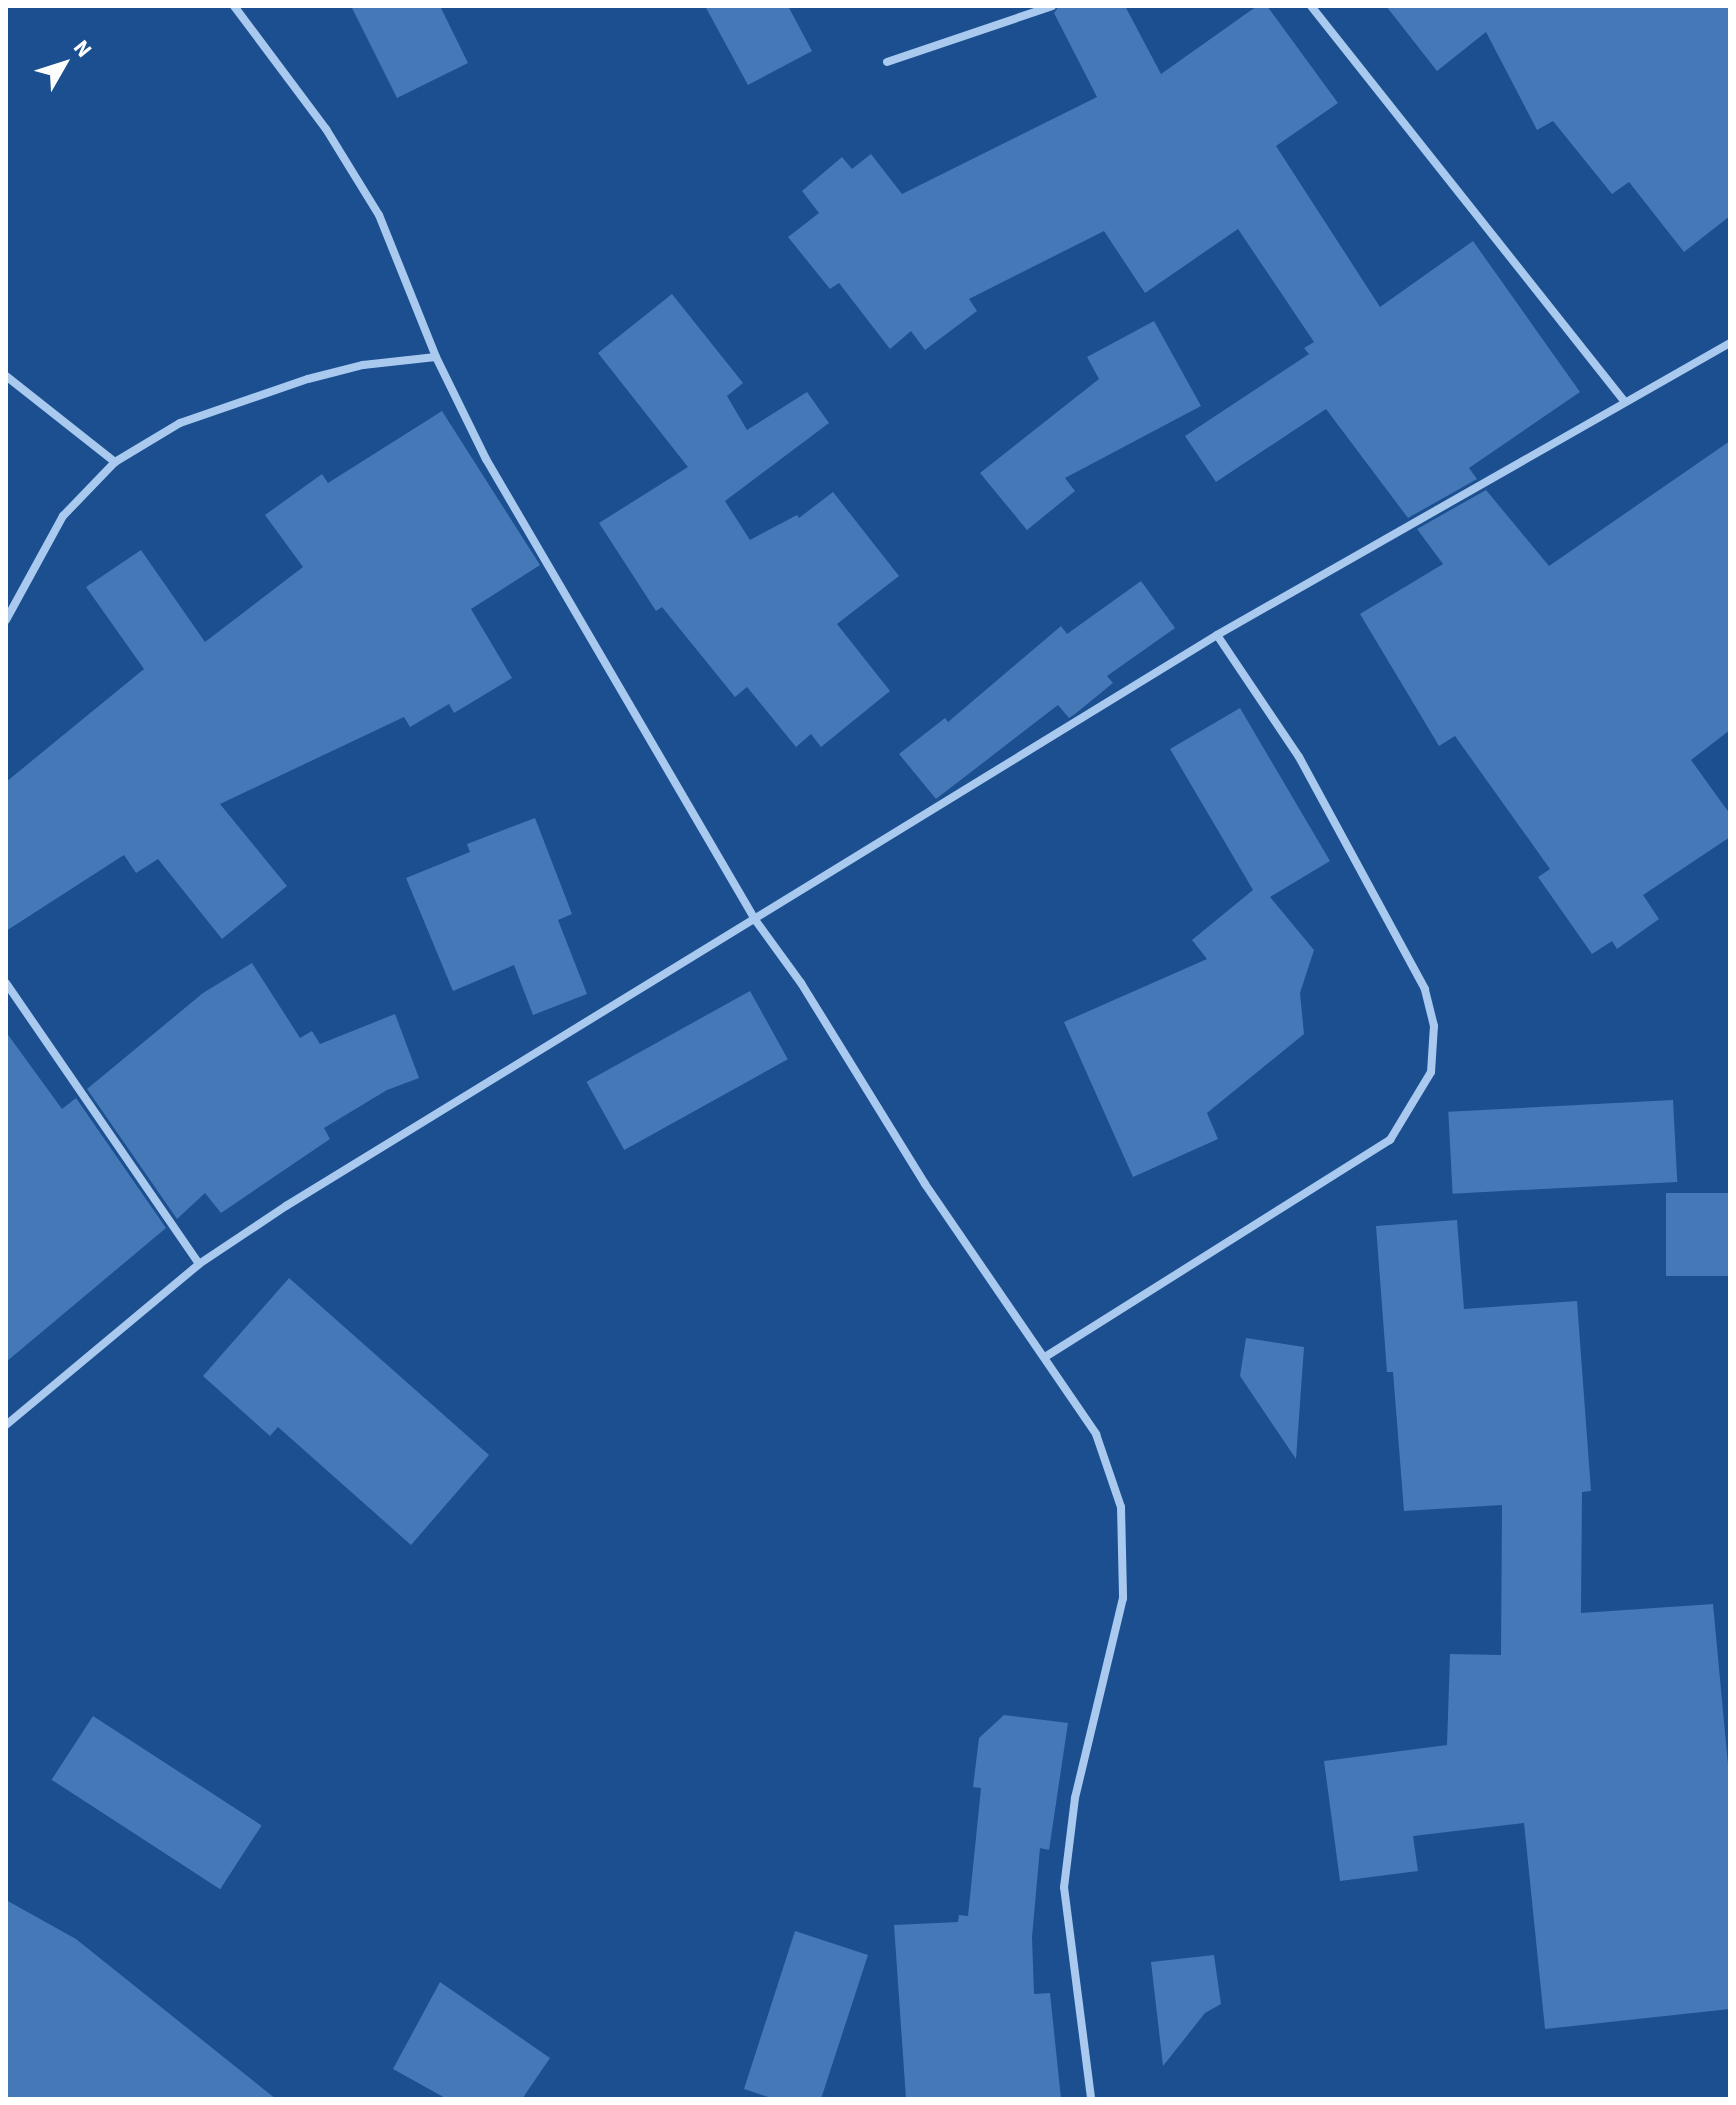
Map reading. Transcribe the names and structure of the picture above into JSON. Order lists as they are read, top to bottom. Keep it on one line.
{"north":"top right"}
